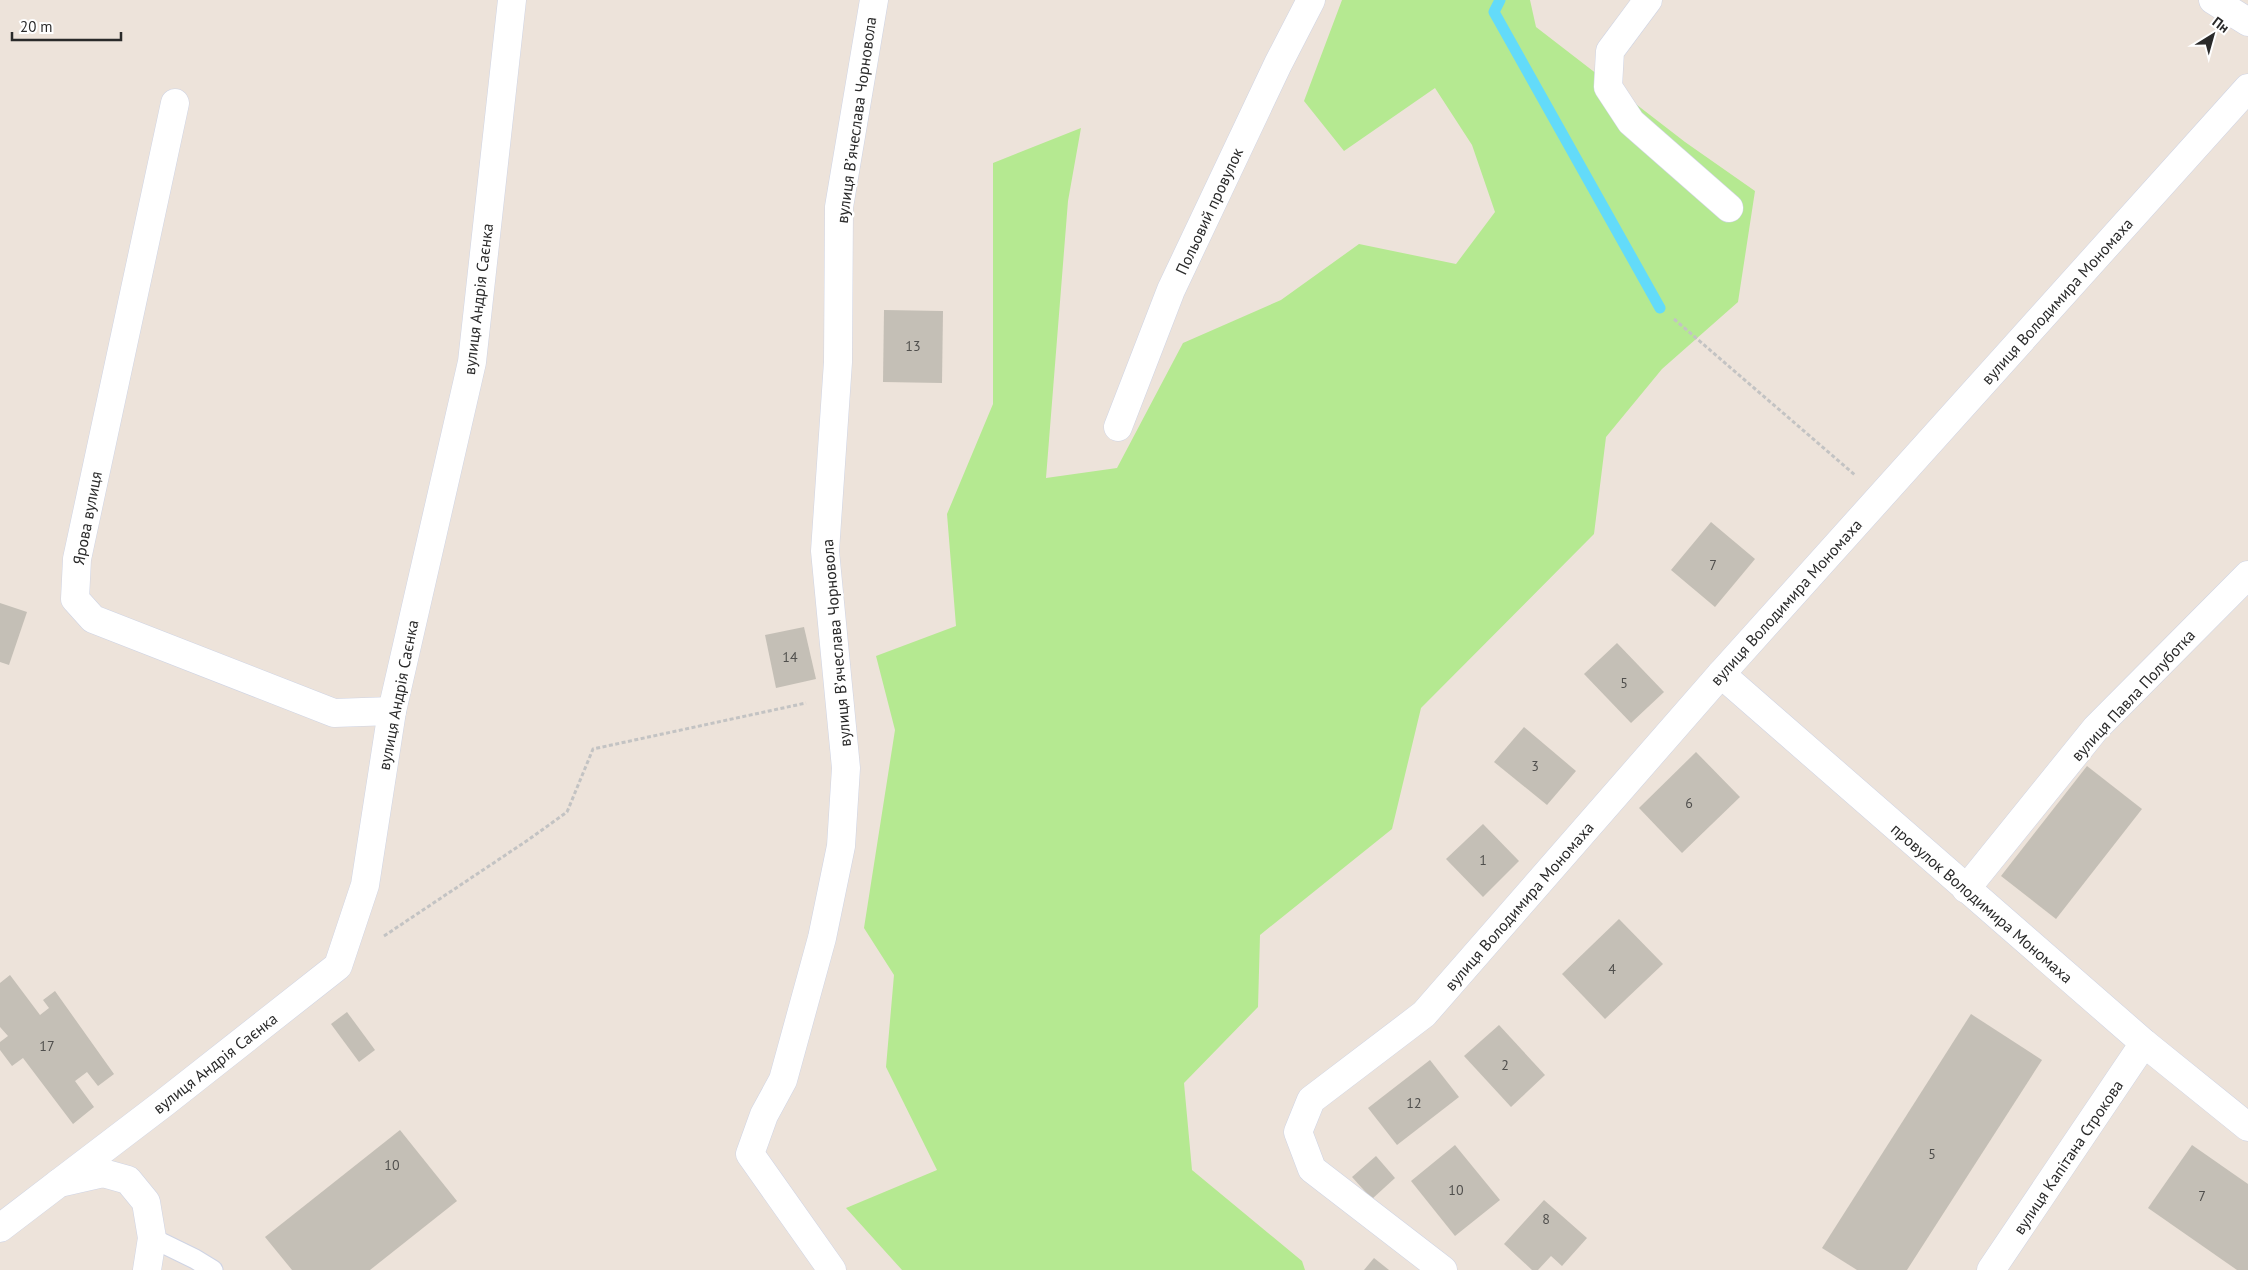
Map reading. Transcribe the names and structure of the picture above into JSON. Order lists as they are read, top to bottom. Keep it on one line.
{"streets":{"street":["вулиця Вʼячеслава Чорновола","Польовий провулок","вулиця Андрія Саєнка","вулиця Володимира Мономаха","Ярова вулиця","вулиця Павла Полуботка","провулок Володимира Мономаха","вулиця Капітана Строкова"]},"crossings":[["вулиця Андрія Саєнка","Ярова вулиця"],["вулиця Володимира Мономаха","провулок Володимира Мономаха"],["вулиця Павла Полуботка","провулок Володимира Мономаха"],["провулок Володимира Мономаха","вулиця Капітана Строкова"]],"house_numbers":["13","7","14","5","3","6","1","4","17","2","12","5","10","10","7","8"],"scale_bar":"20 m","north":"top right"}
